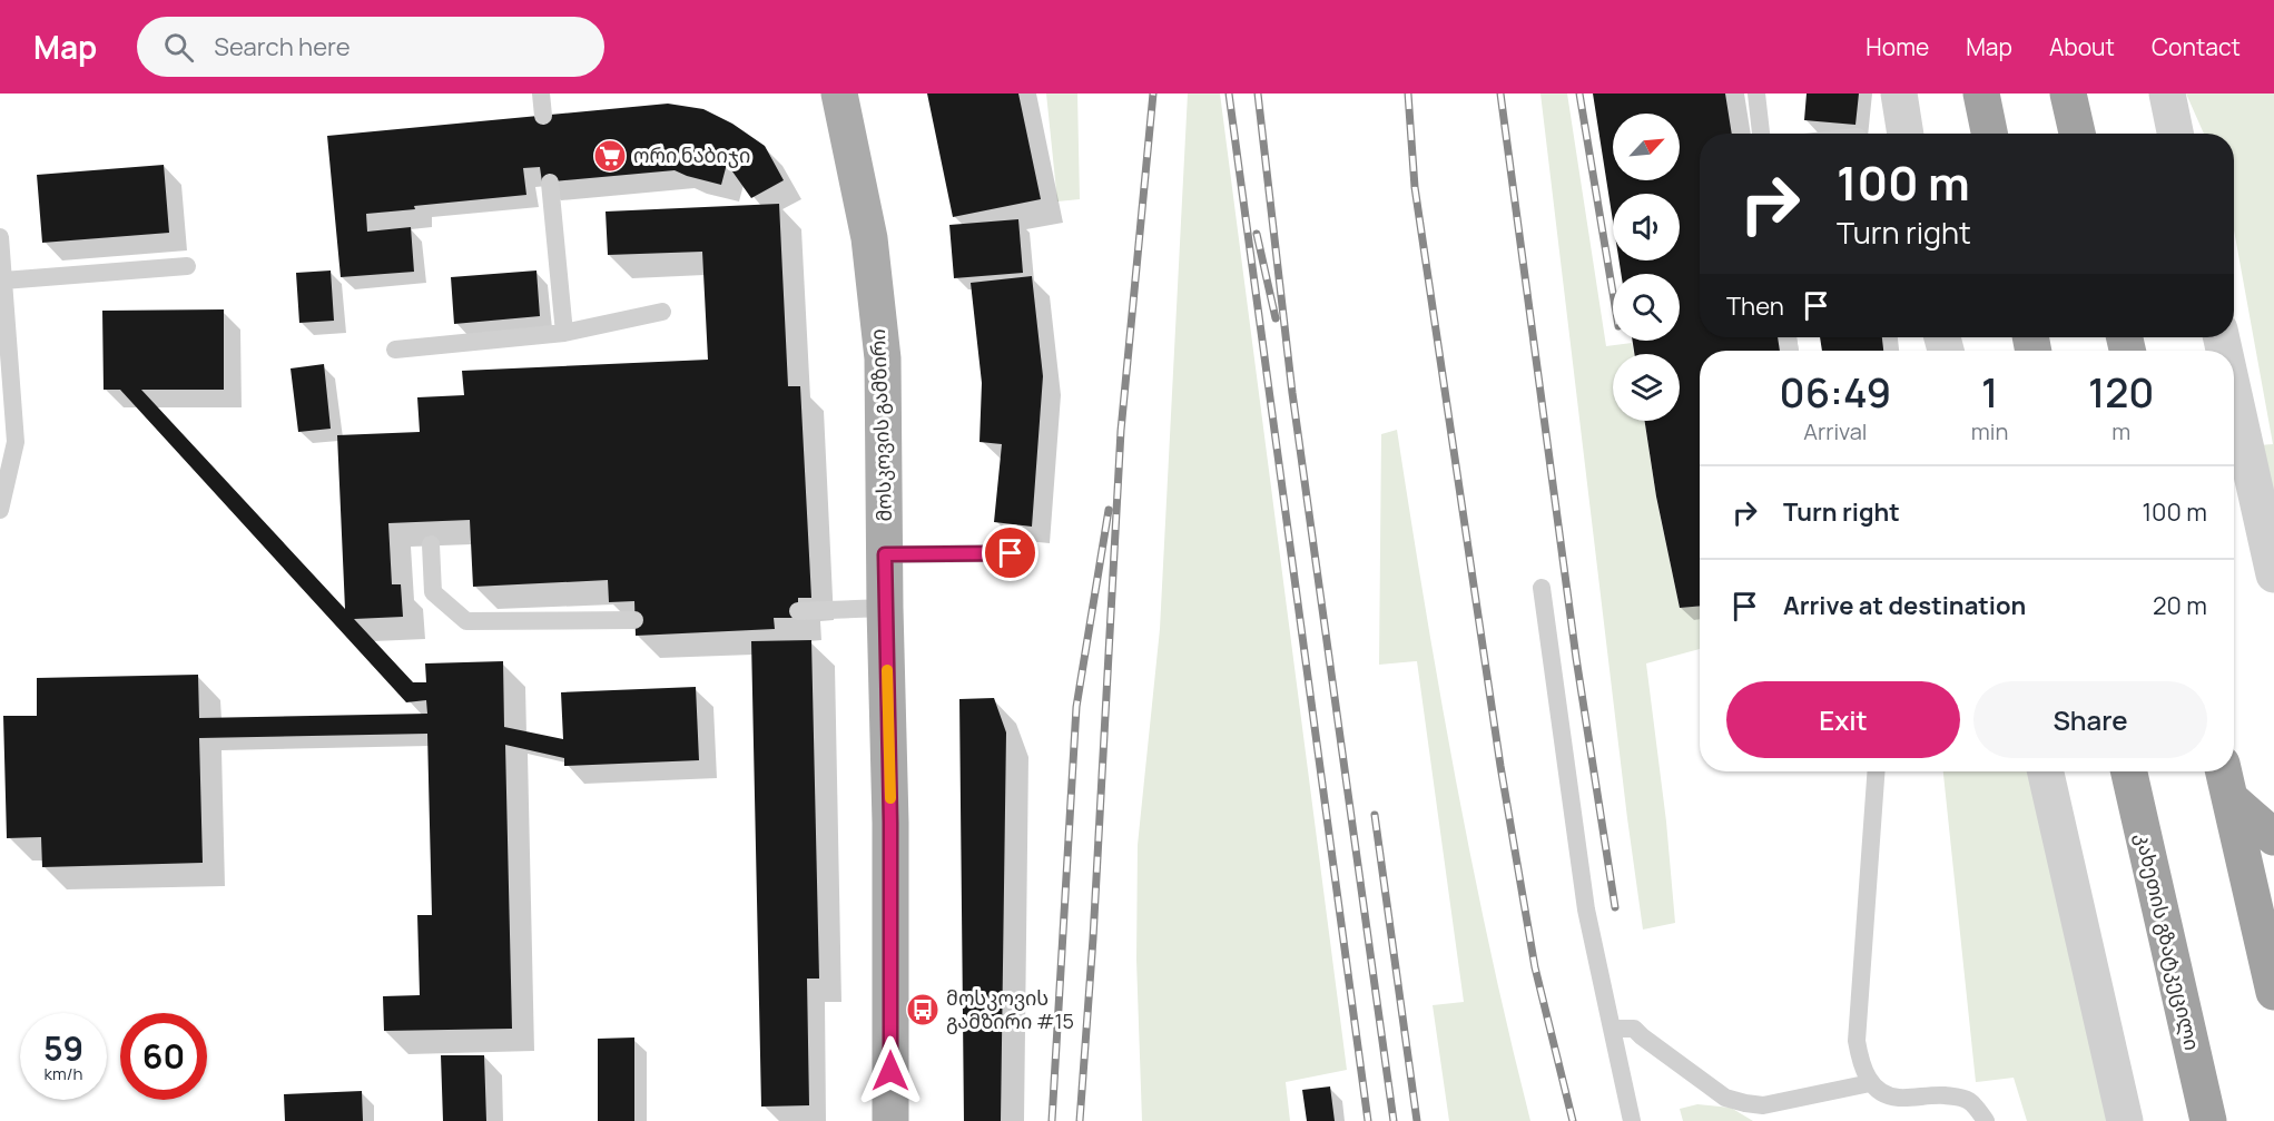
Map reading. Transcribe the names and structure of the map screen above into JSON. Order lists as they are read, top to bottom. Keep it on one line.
{"streets":{"highway":["კახეთის გზატკეცილი"],"main road":["მოსკოვის გამზირი"]},"places":{"supermarket":["ორი ნაბიჯი"],"bus stop":["მოსკოვის გამზირი #15"]},"north":"top right","page":{"header":"Map","search":"Search here","nav":["Home","Map","About","Contact"],"turn":["100 m","Turn right"],"then":"Then","eta":["06:49","Arrival","1","min","120","m"],"list":[{"name":"Turn right","value":"100 m"},{"name":"Arrive at destination","value":"20 m"}],"buttons":["Exit","Share"],"speed":"59 km/h","limit":"60"}}
